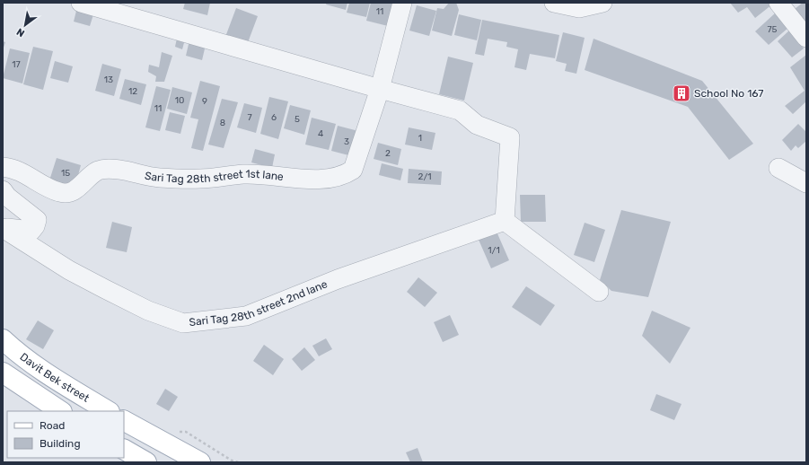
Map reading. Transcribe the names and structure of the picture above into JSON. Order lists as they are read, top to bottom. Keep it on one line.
{"streets":{"main road":["Davit Bek street"],"street":["Sari Tag 28th street 1st lane","Sari Tag 28th street 2nd lane"]},"places":{"building":["School No 167"]},"house_numbers":["11","75","17","13","12","10","9","11","7","6","5","8","4","1","3","2","15","2/1","1/1"],"legend":["Road","Building"],"north":"bottom left"}
